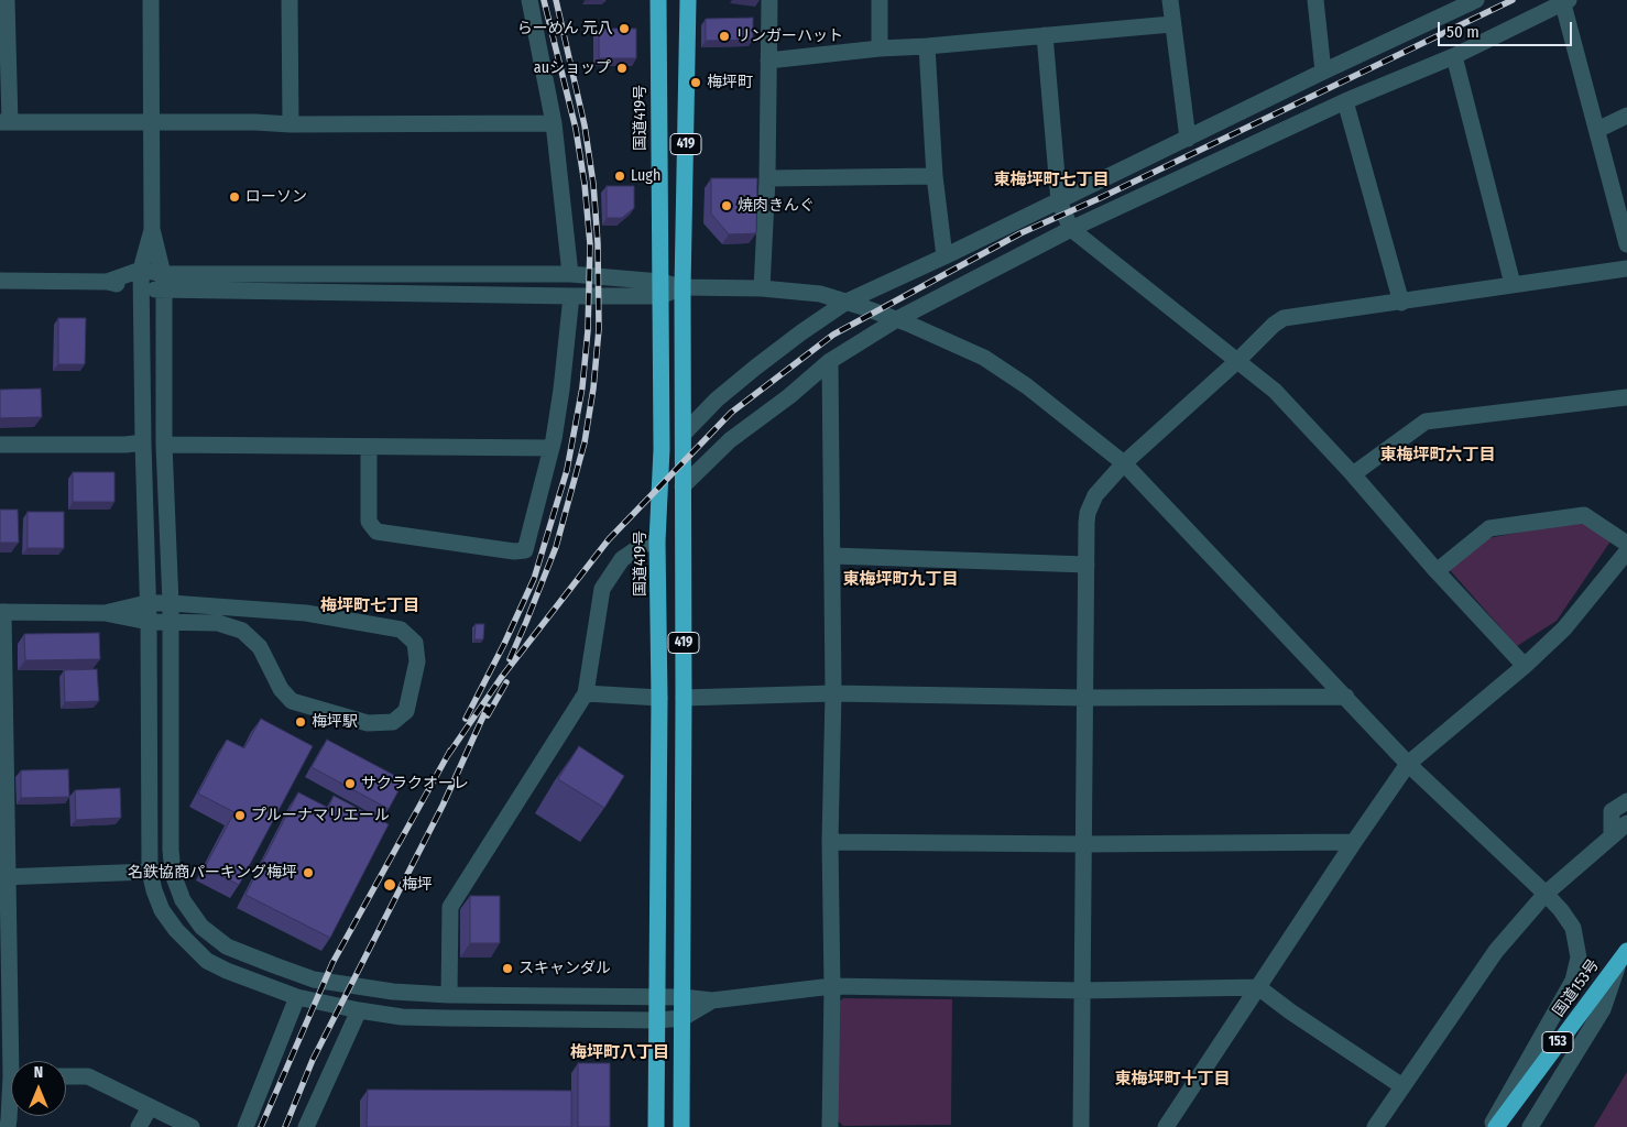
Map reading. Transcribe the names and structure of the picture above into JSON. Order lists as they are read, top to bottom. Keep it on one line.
{"streets":{"highway":["国道419号","419","国道153号","153"]},"districts":["東梅坪町七丁目","東梅坪町六丁目","東梅坪町九丁目","梅坪町七丁目","梅坪町八丁目","東梅坪町十丁目"],"places":["らーめん 元八","リンガーハット","auショップ","梅坪町","Lugh","ローソン","焼肉きんぐ","梅坪駅","サクラクオーレ","プルーナマリエール","名鉄協商パーキング梅坪","梅坪","スキャンダル"],"scale_bar":"50 m","north":"top"}
